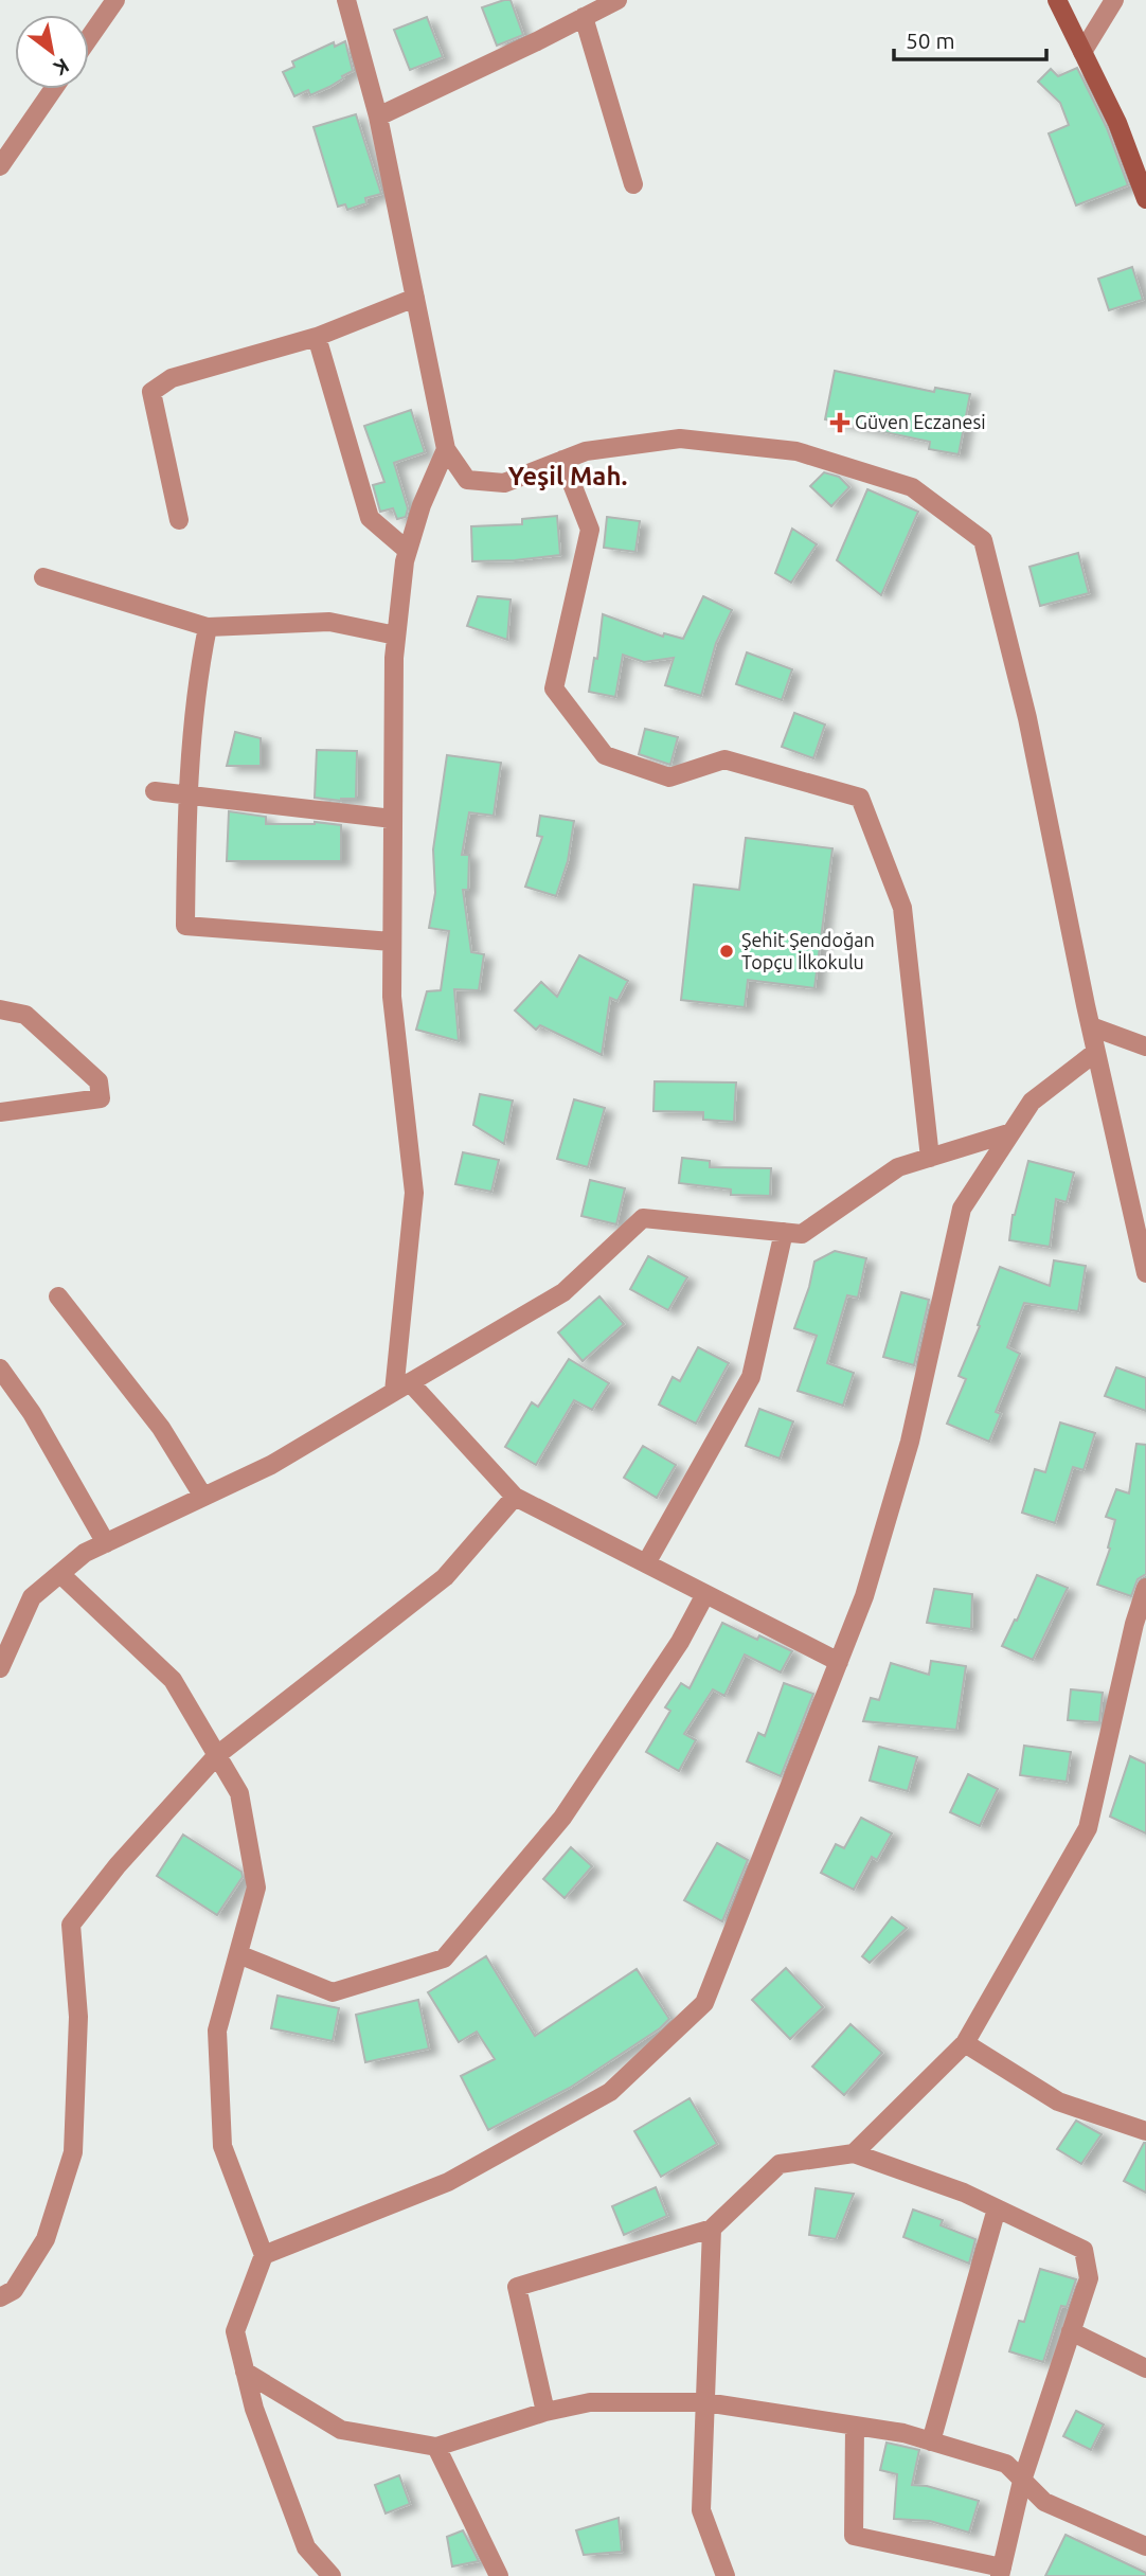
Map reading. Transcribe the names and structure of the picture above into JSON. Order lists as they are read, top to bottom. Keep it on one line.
{"districts":["Yeşil Mah."],"places":{"health":["Güven Eczanesi"],"other":["Şehit Şendoğan Topçu İlkokulu"]},"scale_bar":"50 m","north":"bottom right"}
